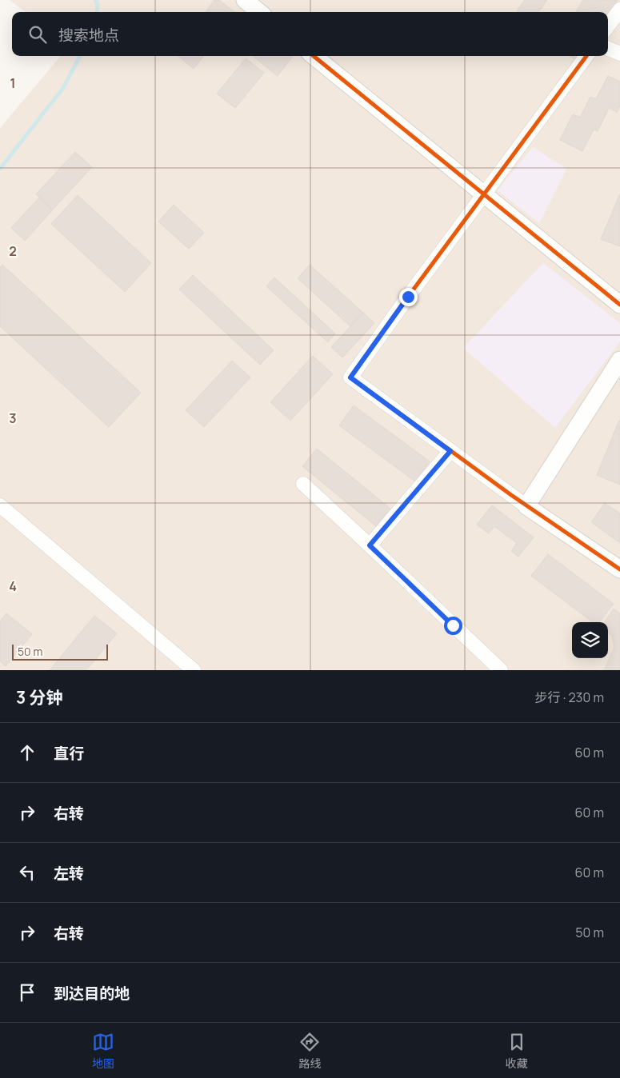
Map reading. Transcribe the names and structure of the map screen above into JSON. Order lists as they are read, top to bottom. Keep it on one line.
{"scale_bar":"50 m","page":{"search":"搜索地点","scale":"50 m","heading":["3 分钟","步行 · 230 m"],"list":[["直行","60 m"],["右转","60 m"],["左转","60 m"],["右转","50 m"],"到达目的地"],"nav":["地图","路线","收藏"]},"grid":{"rows":["1","2","3","4"]}}
